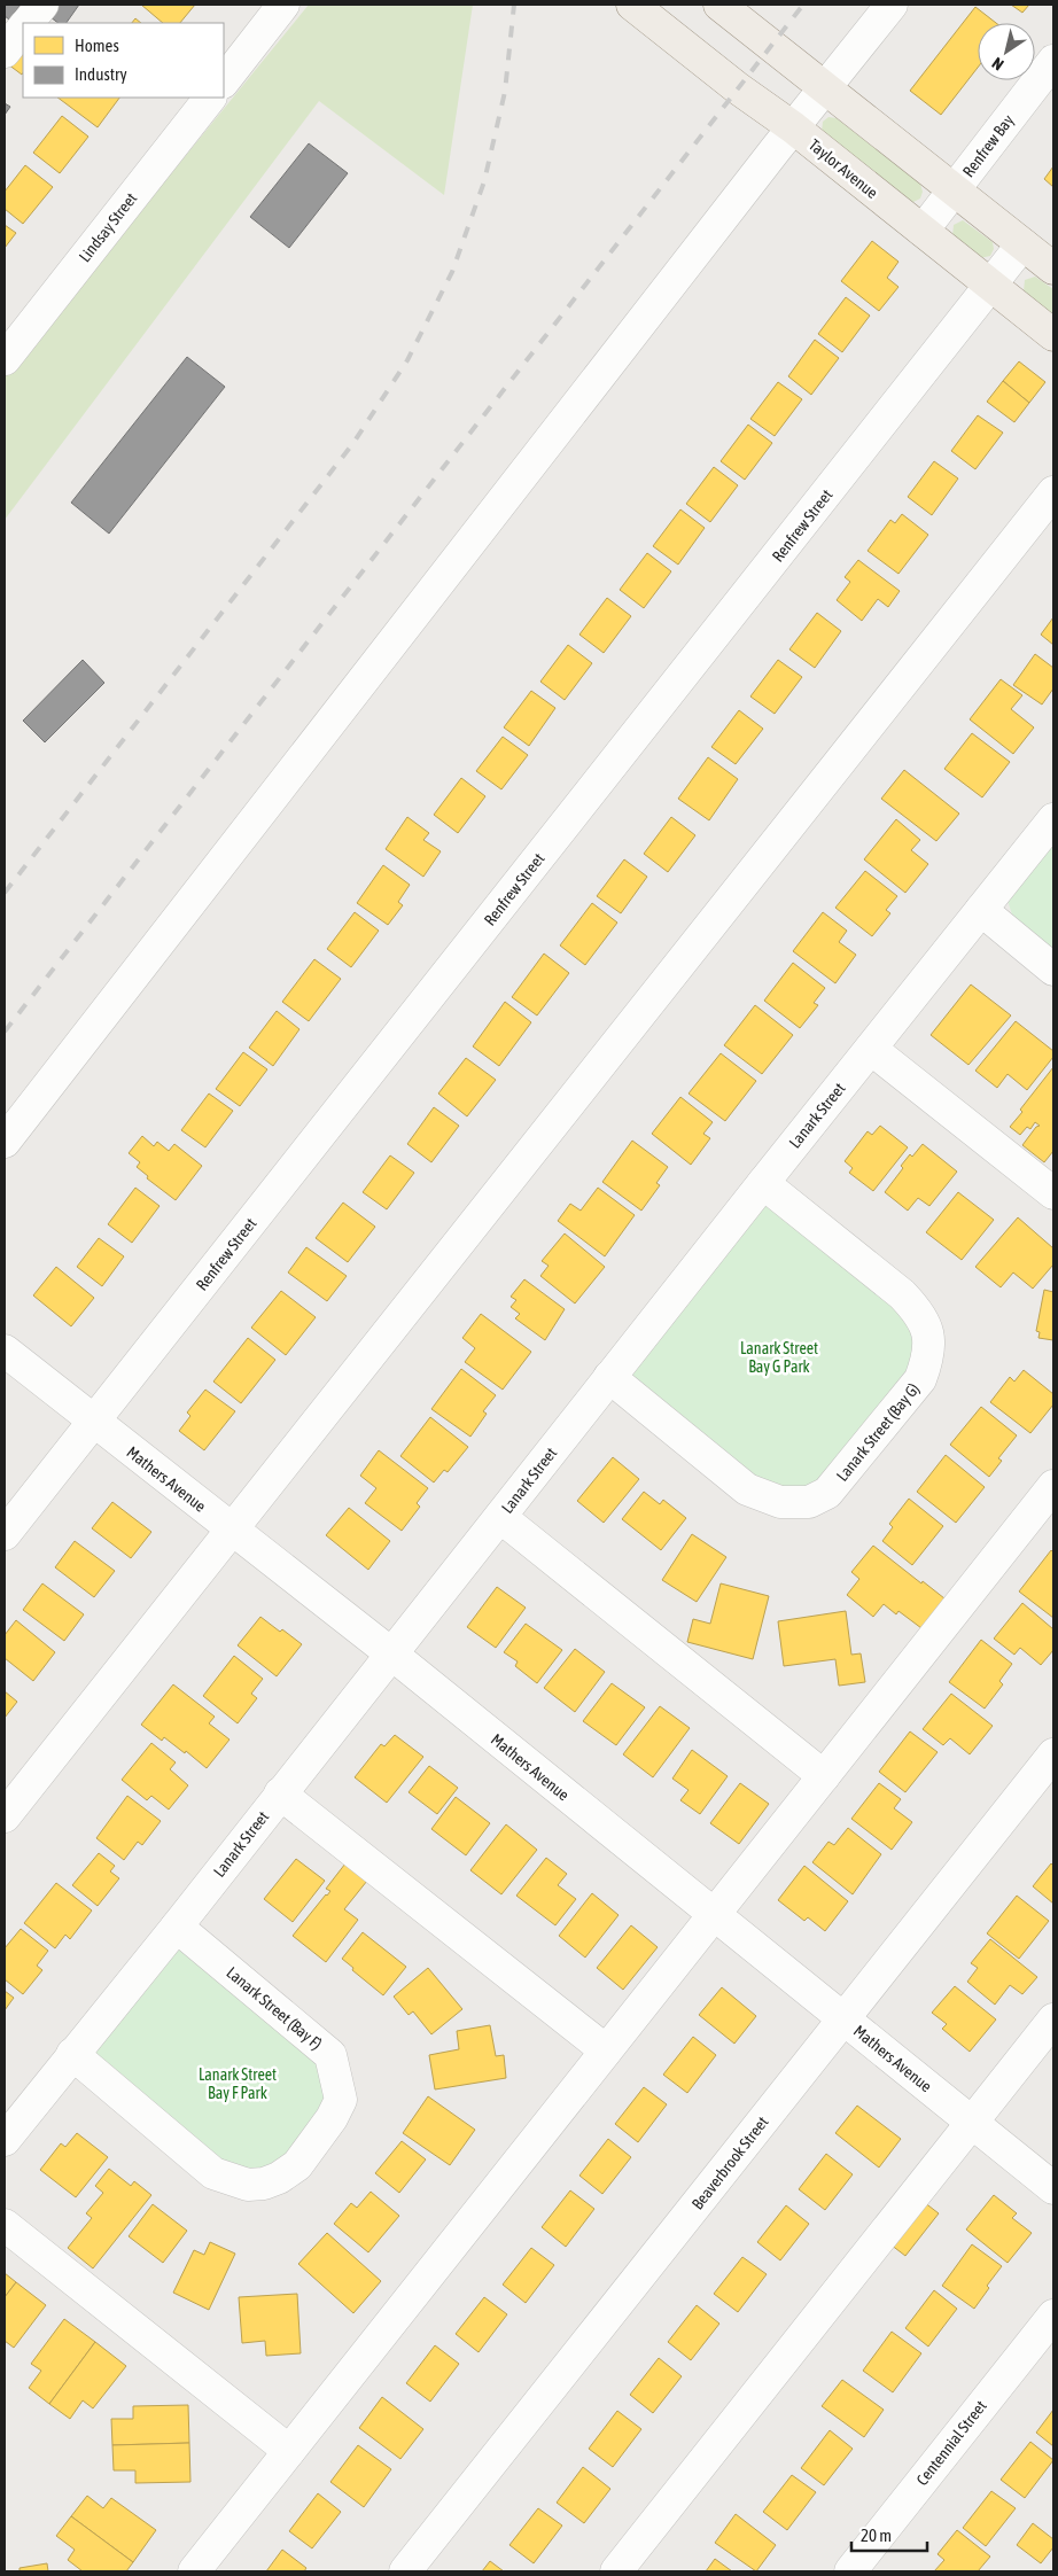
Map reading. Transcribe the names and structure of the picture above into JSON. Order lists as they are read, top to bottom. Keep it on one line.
{"streets":{"main road":["Taylor Avenue"],"street":["Renfrew Bay","Lindsay Street","Renfrew Street","Lanark Street","Lanark Street (Bay G)","Mathers Avenue","Lanark Street (Bay F)","Beaverbrook Street","Centennial Street"]},"crossings":[["Renfrew Bay","Taylor Avenue"],["Taylor Avenue","Renfrew Street"],["Renfrew Street","Mathers Avenue"],["Lanark Street","Lanark Street (Bay G)"],["Lanark Street","Mathers Avenue"],["Lanark Street","Lanark Street (Bay F)"],["Mathers Avenue","Beaverbrook Street"]],"parks":["Lanark Street Bay G Park","Lanark Street Bay F Park"],"legend":["Homes","Industry"],"scale_bar":"20 m","north":"bottom left"}
